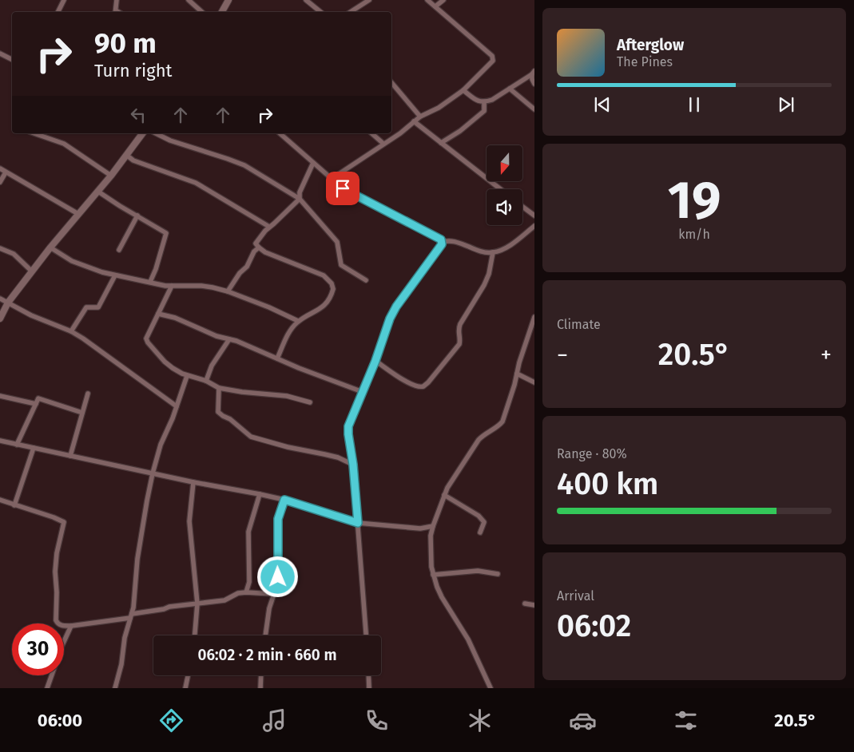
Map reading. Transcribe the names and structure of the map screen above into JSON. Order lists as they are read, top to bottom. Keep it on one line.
{"north":"bottom","page":{"turn":["90 m","Turn right"],"song":["Afterglow","The Pines"],"tile":[["19","km/h"],"Climate",["Range · 80%","400 km"],["Arrival","06:02"]],"heat":["−","20.5°","+"],"limit":"30","trip":"06:02 · 2 min · 660 m","tabs":["06:00","20.5°"]}}
